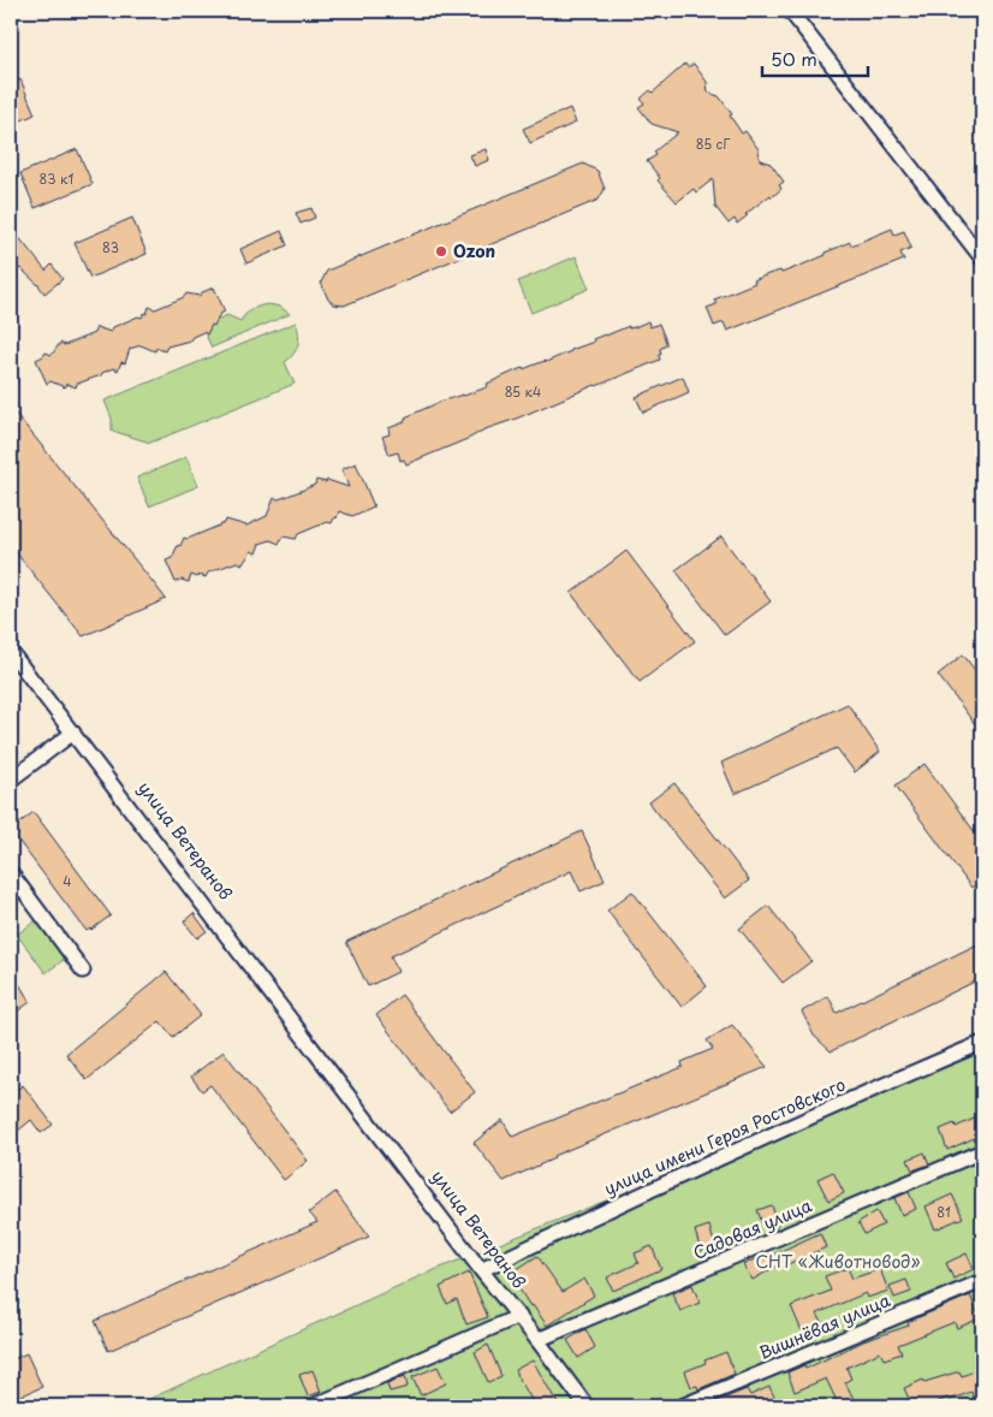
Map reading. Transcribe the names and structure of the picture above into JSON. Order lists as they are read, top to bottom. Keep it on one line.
{"streets":{"street":["улица Ветеранов","улица имени Героя Ростовского","Садовая улица","Вишнёвая улица"]},"crossings":[["улица Ветеранов","улица имени Героя Ростовского"]],"parks":["СНТ «Животновод»"],"places":["Ozon"],"house_numbers":["85 сГ","83 к1","83","85 к4","4","81"],"scale_bar":"50 m"}
